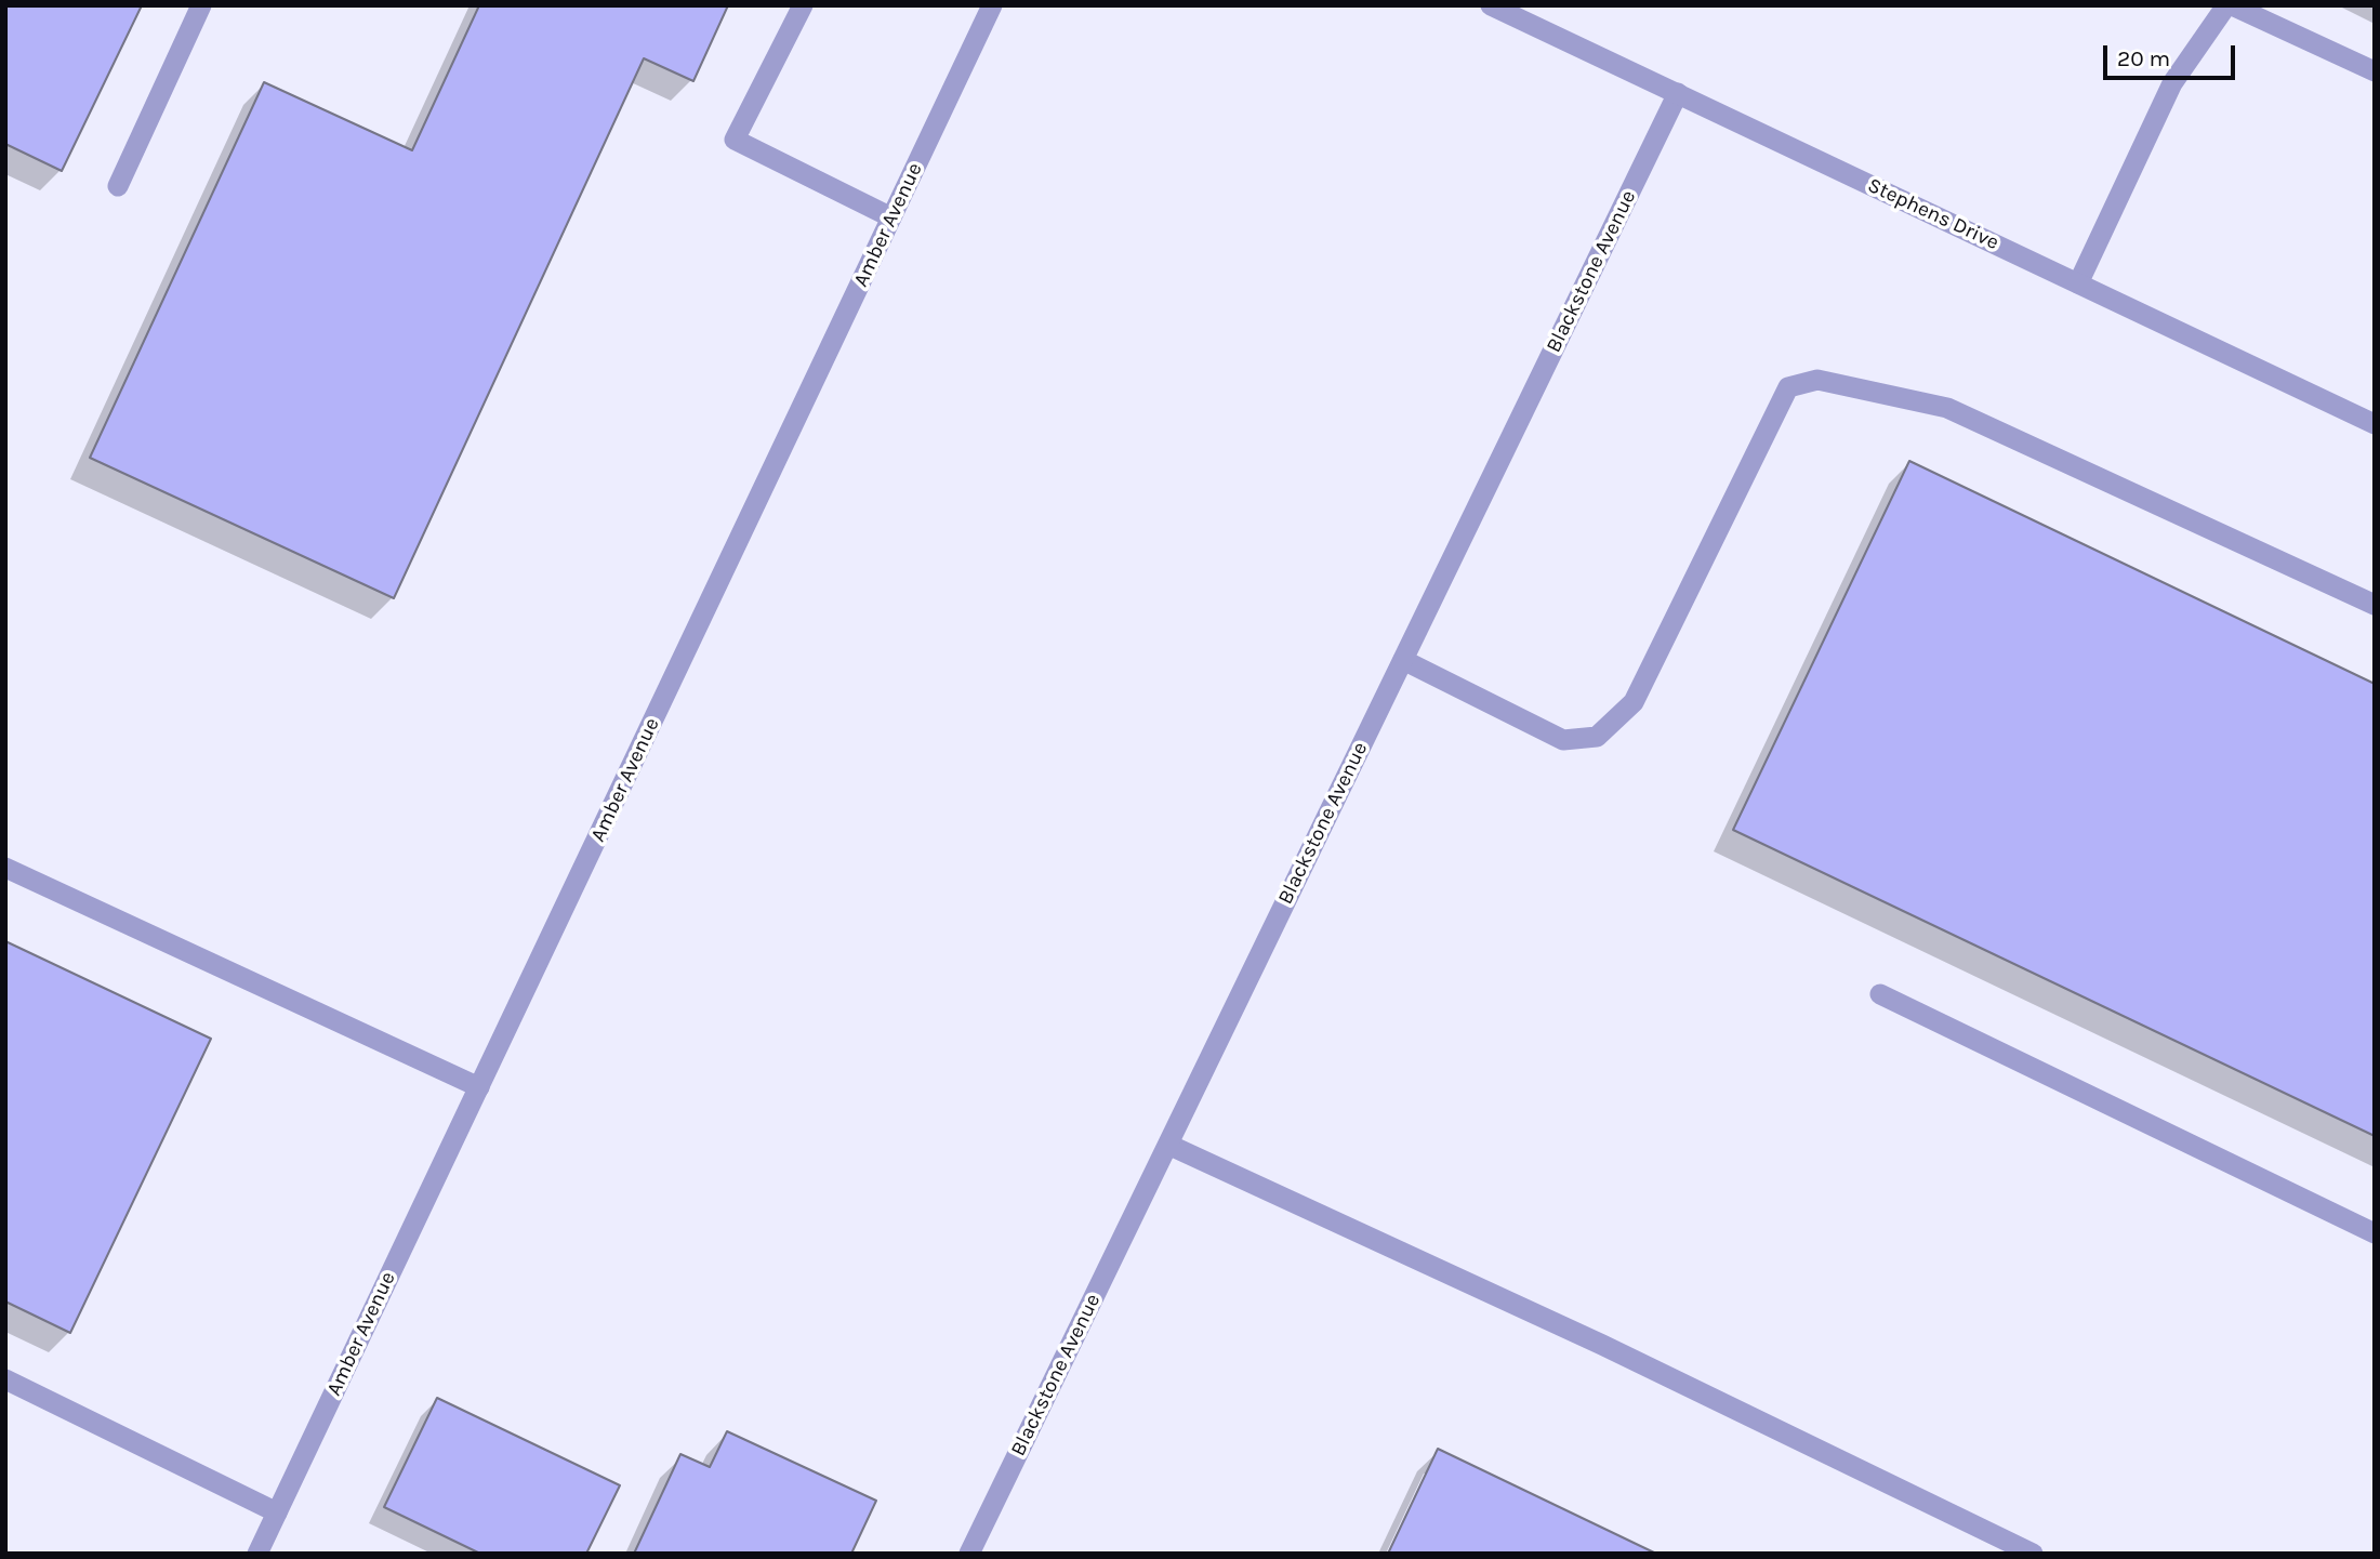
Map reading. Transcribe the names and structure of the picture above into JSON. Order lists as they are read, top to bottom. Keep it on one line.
{"streets":{"street":["Stephens Drive","Amber Avenue","Blackstone Avenue"]},"crossings":[["Stephens Drive","Blackstone Avenue"]],"scale_bar":"20 m"}
